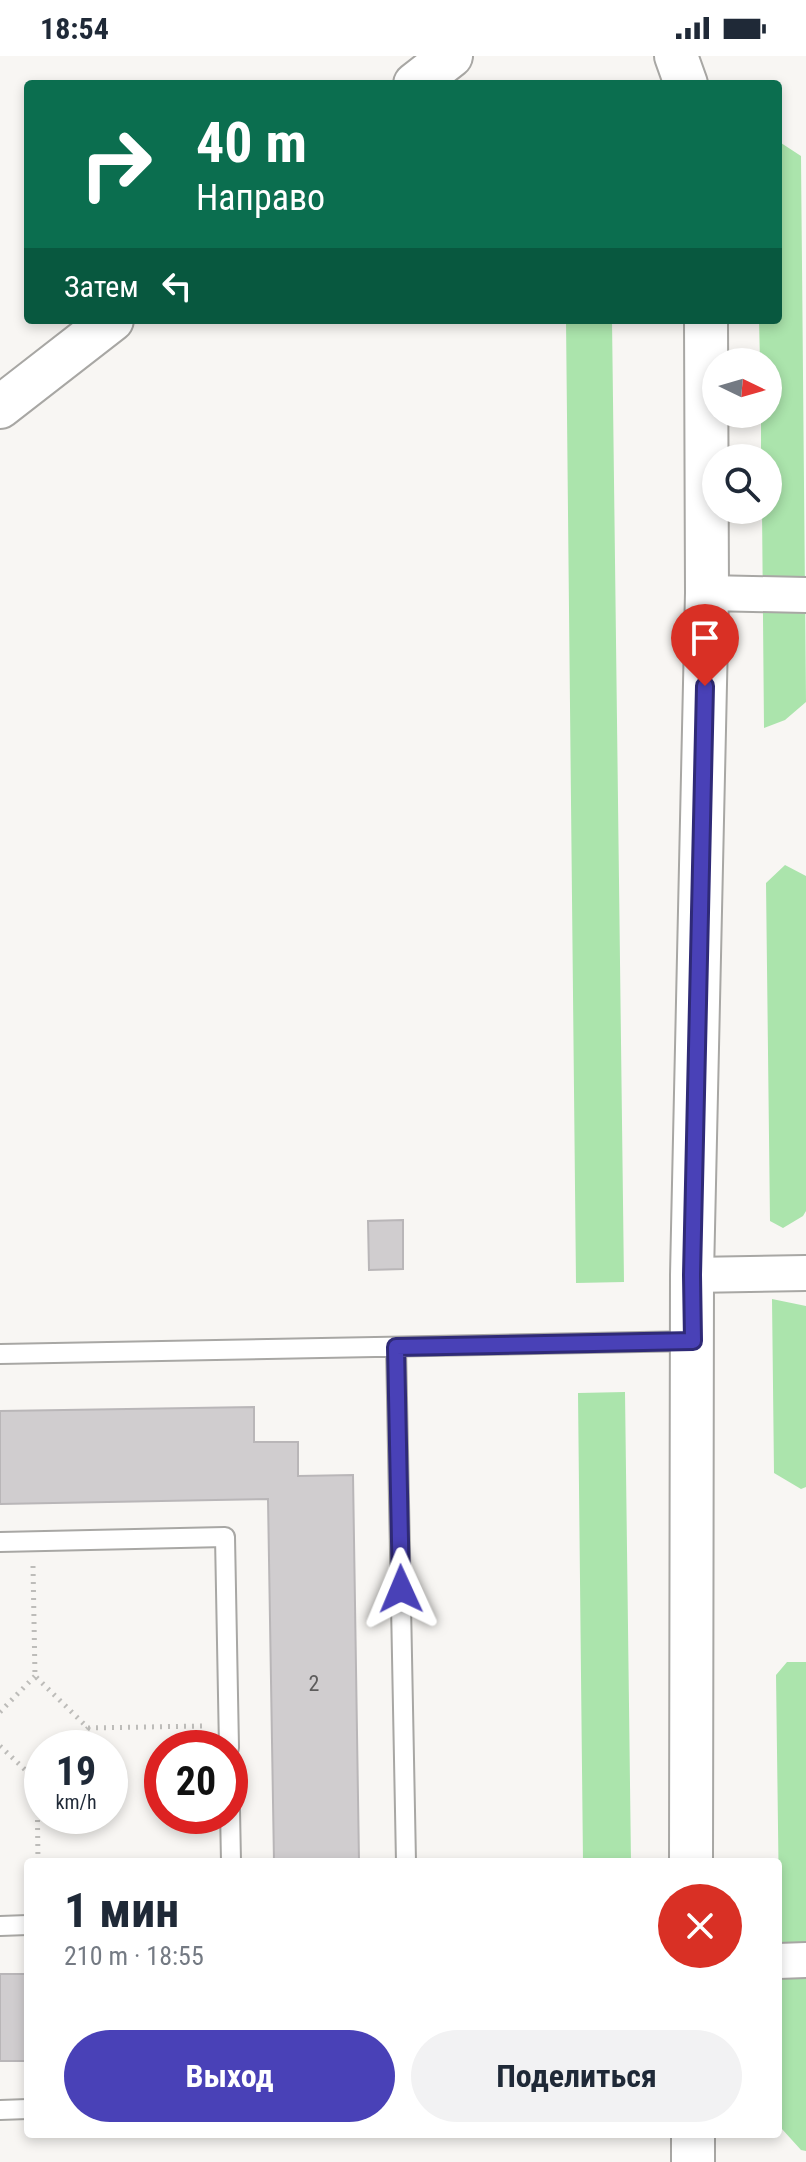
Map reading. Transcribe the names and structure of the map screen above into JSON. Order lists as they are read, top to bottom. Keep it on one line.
{"house_numbers":["2"],"north":"right","page":{"status":"18:54","turn":["40 m","Направо"],"then":"Затем","speed":"19 km/h","limit":"20","heading":["1 мин","210 m · 18:55"],"buttons":["Выход","Поделиться"]}}
